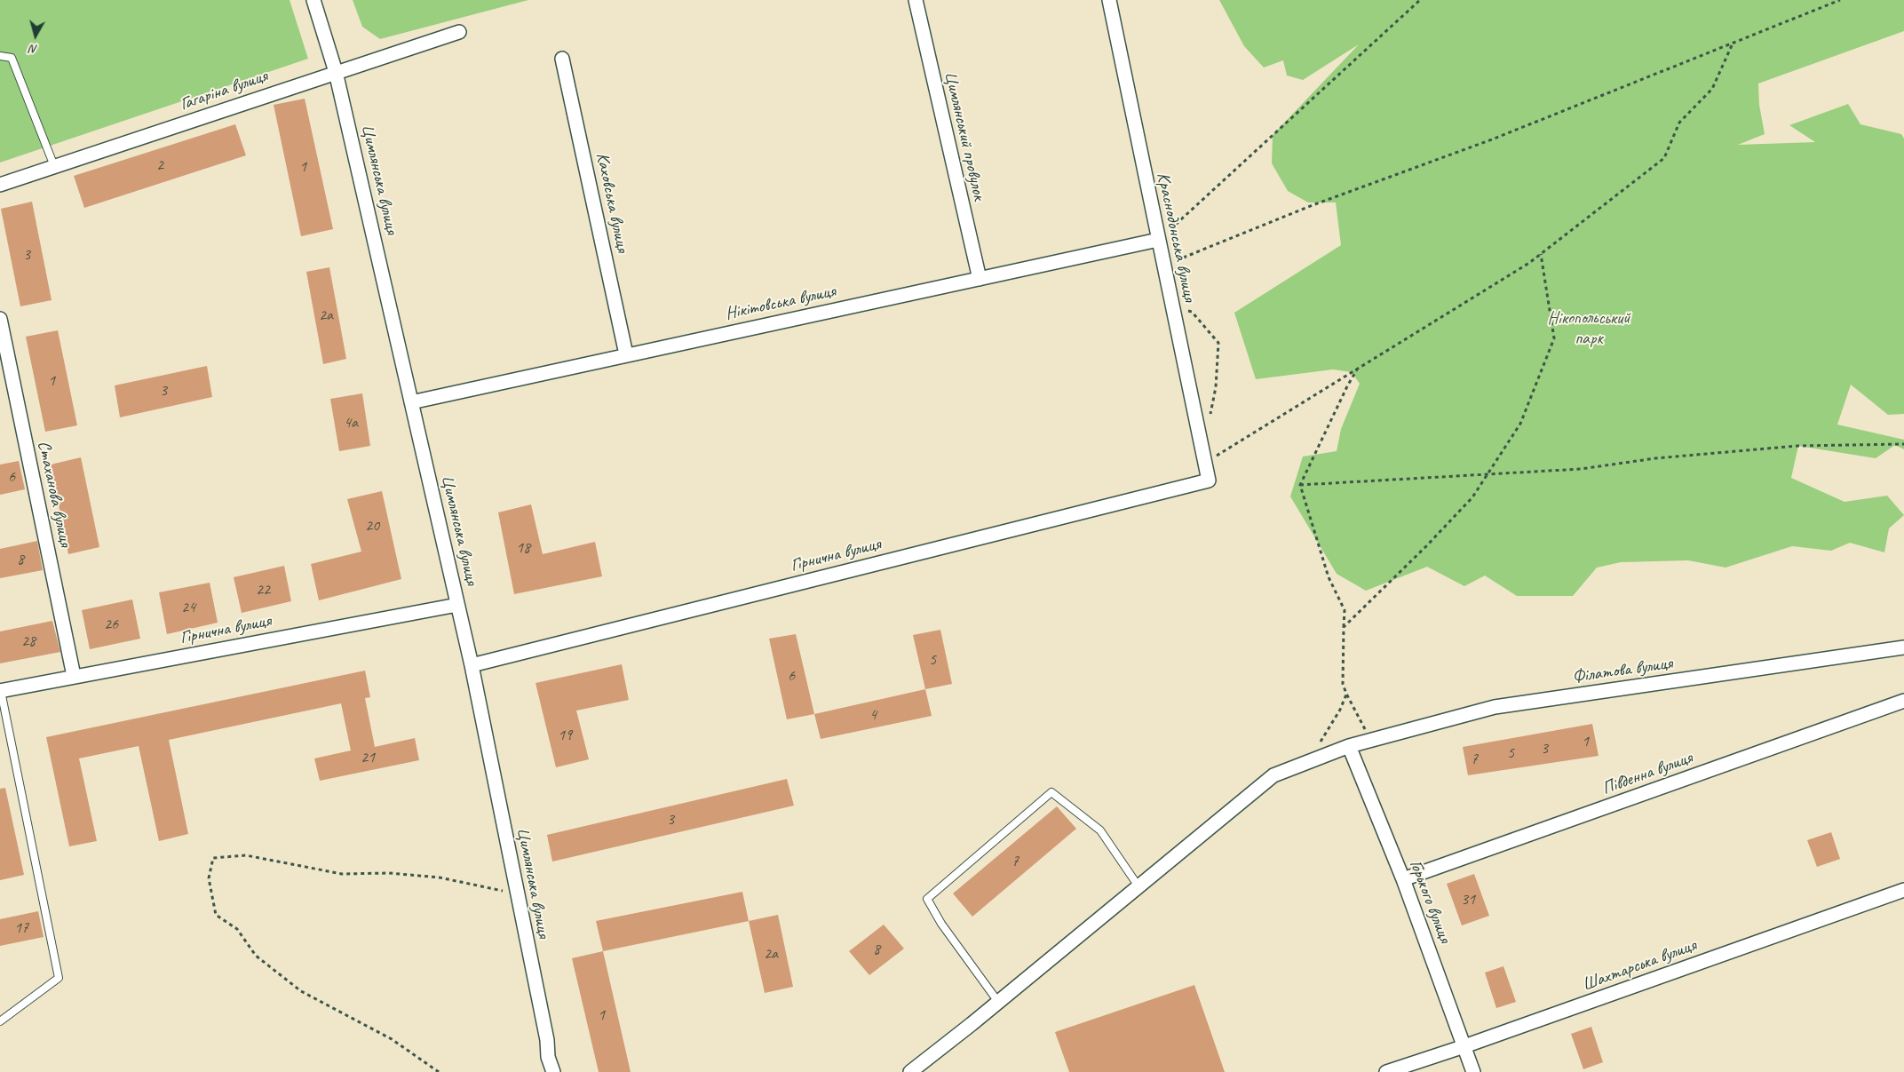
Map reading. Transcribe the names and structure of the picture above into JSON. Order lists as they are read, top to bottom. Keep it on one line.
{"streets":{"street":["Гагаріна вулиця","Цимлянський провулок","Цимлянська вулиця","Каховська вулиця","Краснодонська вулиця","Нікітовська вулиця","Стаханова вулиця","Гірнична вулиця","Філатова вулиця","Південна вулиця","Горького вулиця","Шахтарська вулиця"]},"crossings":[["Гагаріна вулиця","Цимлянська вулиця"],["Цимлянський провулок","Нікітовська вулиця"],["Цимлянська вулиця","Нікітовська вулиця"],["Цимлянська вулиця","Гірнична вулиця"],["Каховська вулиця","Нікітовська вулиця"],["Краснодонська вулиця","Нікітовська вулиця"],["Краснодонська вулиця","Гірнична вулиця"],["Стаханова вулиця","Гірнична вулиця"],["Філатова вулиця","Горького вулиця"],["Південна вулиця","Горького вулиця"],["Горького вулиця","Шахтарська вулиця"]],"parks":["Нікопольський парк"],"house_numbers":["2","1","3","2а","1","3","4а","6","20","18","8","22","24","26","28","5","6","4","19","1","3","5","21","7","3","7","31","17","8","2а","1"],"north":"bottom"}
